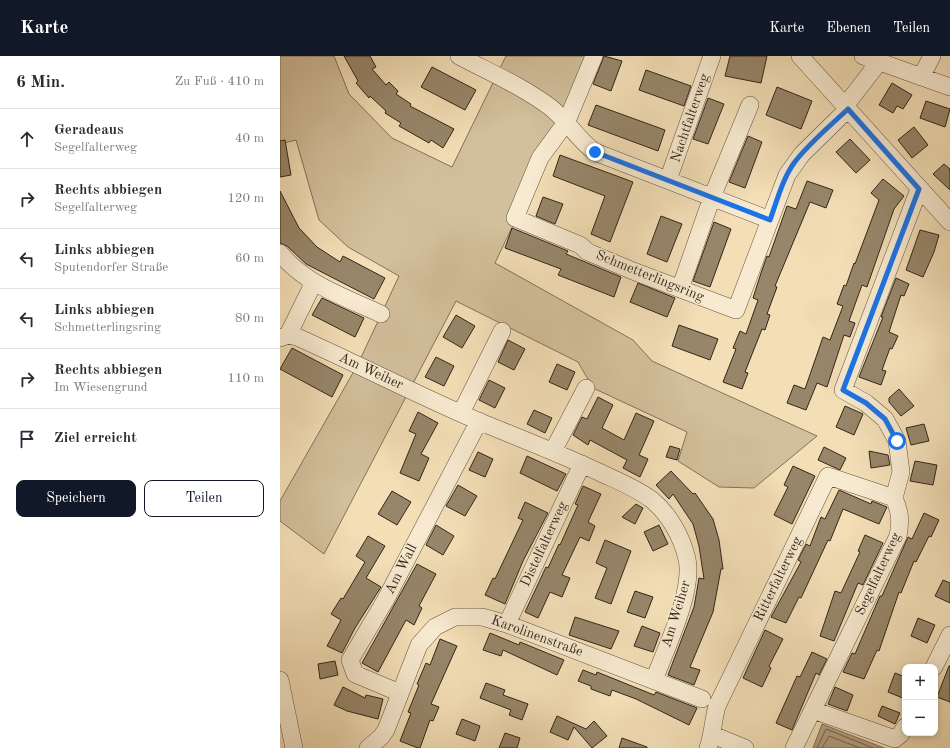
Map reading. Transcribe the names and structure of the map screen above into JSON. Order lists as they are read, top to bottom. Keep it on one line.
{"streets":{"street":["Nachtfalterweg","Schmetterlingsring","Am Weiher","Distelfalterweg","Am Wall","Segelfalterweg","Ritterfalterweg","Karolinenstraße"]},"crossings":[["Am Weiher","Distelfalterweg"],["Am Weiher","Am Wall"],["Am Weiher","Karolinenstraße"],["Distelfalterweg","Karolinenstraße"],["Am Wall","Karolinenstraße"],["Segelfalterweg","Ritterfalterweg"]],"page":{"header":"Karte","nav":["Karte","Ebenen","Teilen"],"heading":["6 Min.","Zu Fuß · 410 m"],"list":[["Geradeaus","Segelfalterweg","40 m"],["Rechts abbiegen","Segelfalterweg","120 m"],["Links abbiegen","Sputendorfer Straße","60 m"],["Links abbiegen","Schmetterlingsring","80 m"],["Rechts abbiegen","Im Wiesengrund","110 m"],"Ziel erreicht"],"buttons":["Speichern","Teilen"],"map_buttons":["+","−"]}}
